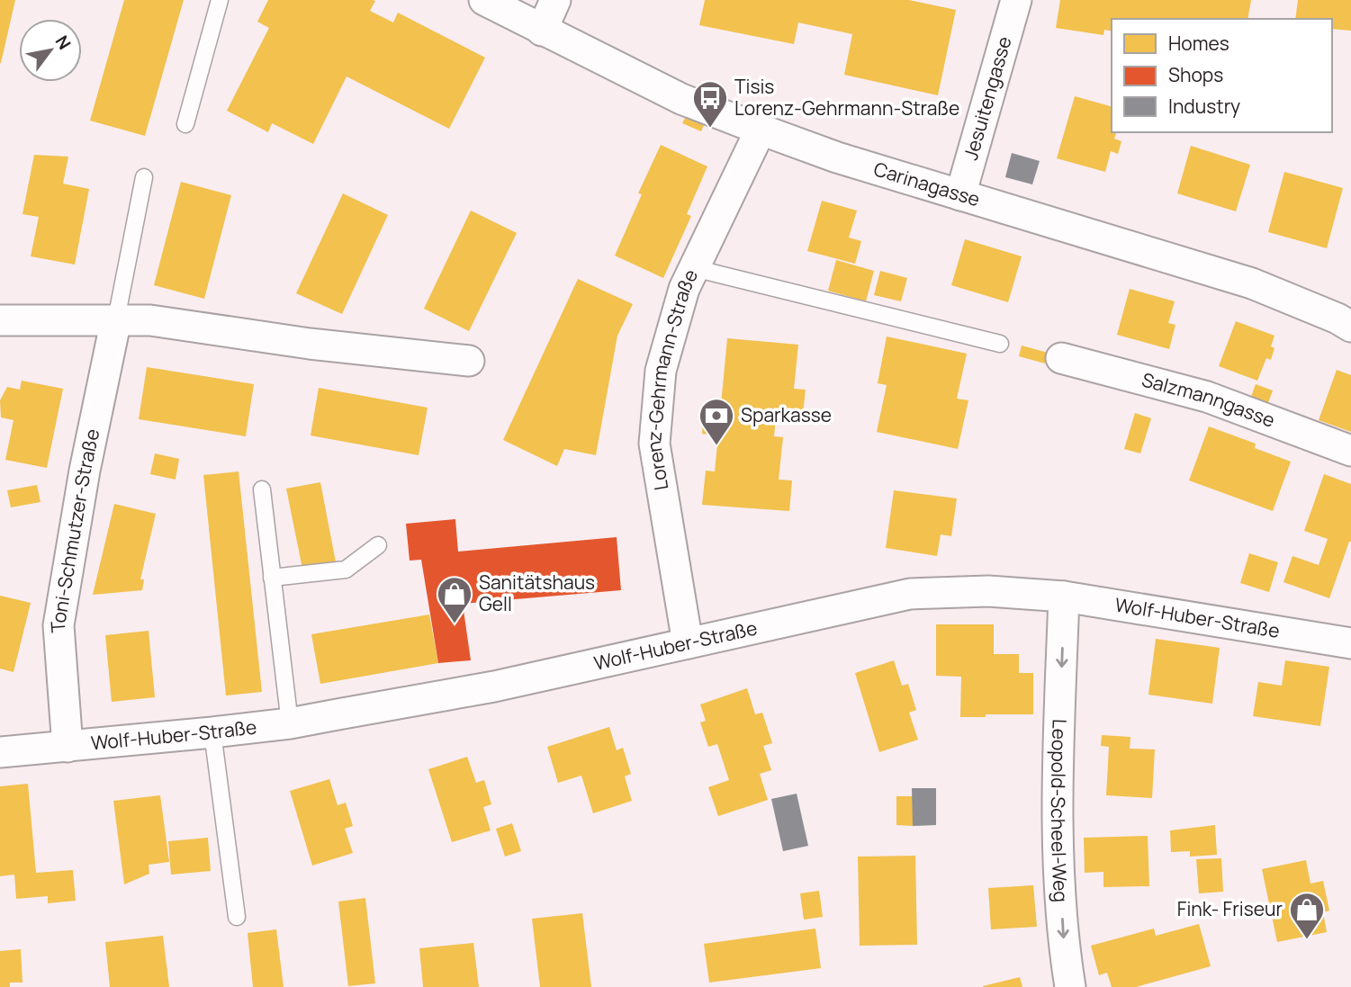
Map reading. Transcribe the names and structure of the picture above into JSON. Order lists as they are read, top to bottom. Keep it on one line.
{"streets":{"street":["Jesuitengasse","Carinagasse","Lorenz-Gehrmann-Straße","Salzmanngasse","Toni-Schmutzer-Straße","Wolf-Huber-Straße","Leopold-Scheel-Weg"]},"crossings":[["Jesuitengasse","Carinagasse"],["Carinagasse","Lorenz-Gehrmann-Straße"],["Lorenz-Gehrmann-Straße","Wolf-Huber-Straße"],["Toni-Schmutzer-Straße","Wolf-Huber-Straße"],["Wolf-Huber-Straße","Leopold-Scheel-Weg"]],"one_way":["Leopold-Scheel-Weg"],"places":{"bus stop":["Tisis Lorenz-Gehrmann-Straße"],"bank":["Sparkasse"],"shop":["Sanitätshaus Gell","Fink- Friseur"]},"legend":["Homes","Shops","Industry"],"north":"top right"}
